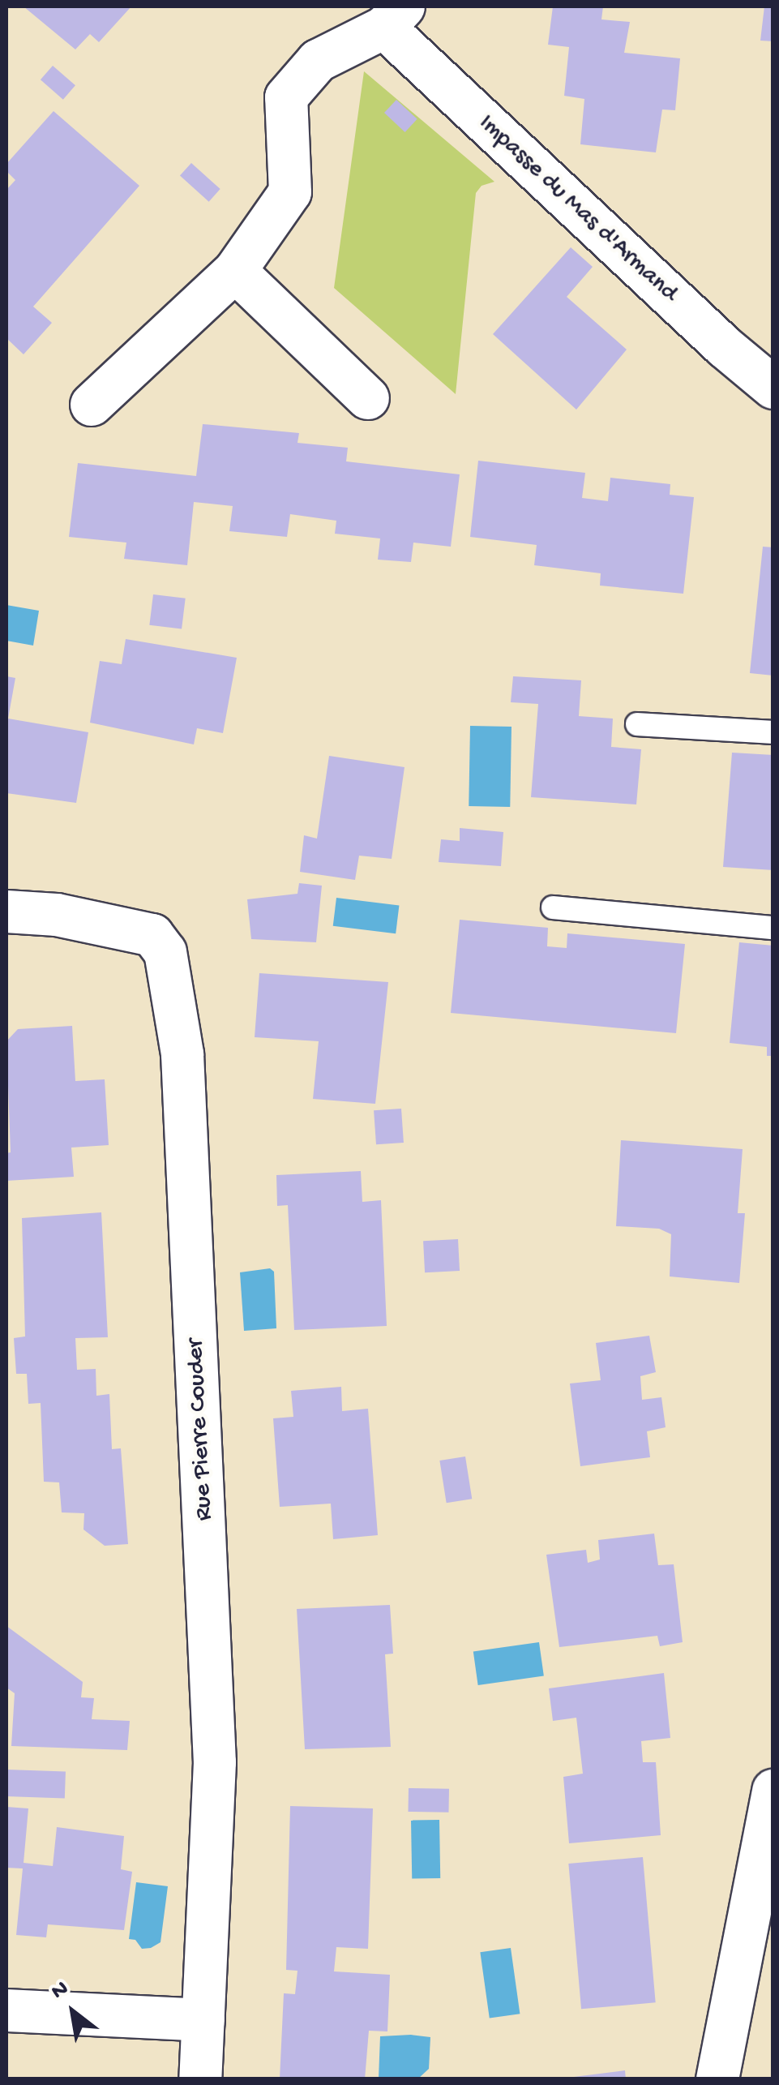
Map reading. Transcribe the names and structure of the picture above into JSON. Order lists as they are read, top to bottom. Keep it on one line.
{"streets":{"street":["Impasse du Mas d'Armand","Rue Pierre Couder"]},"north":"top left"}
